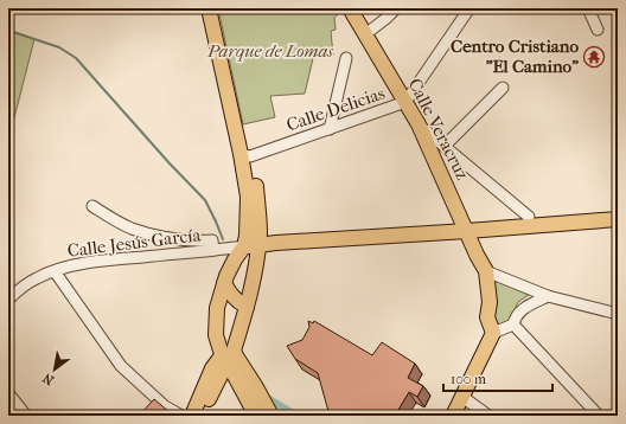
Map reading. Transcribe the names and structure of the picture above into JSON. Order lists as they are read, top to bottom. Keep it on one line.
{"streets":{"main road":["Calle Veracruz"],"street":["Calle Delicias","Calle Jesús García"]},"crossings":[["Calle Delicias","Calle Veracruz"]],"parks":["Parque de Lomas"],"places":{"temple":["Centro Cristiano \"El Camino\""]},"scale_bar":"100 m","north":"bottom left"}
